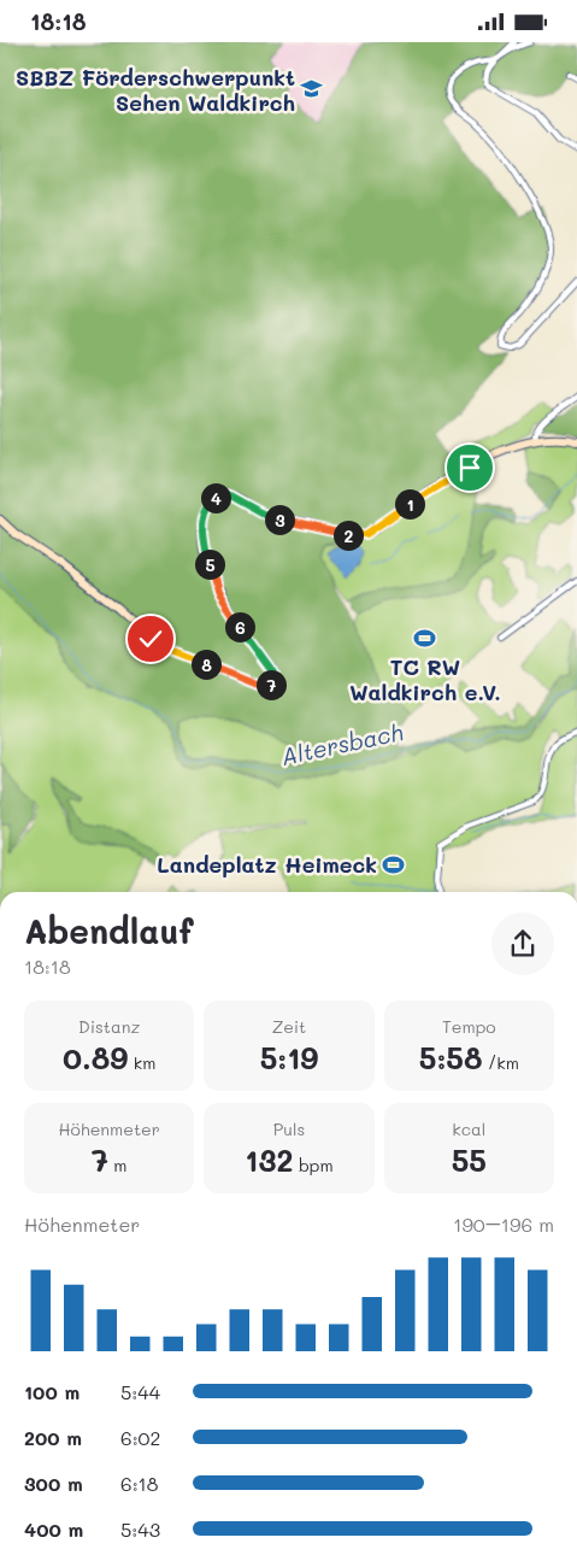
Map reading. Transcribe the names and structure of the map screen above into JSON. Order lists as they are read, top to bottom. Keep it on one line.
{"water":["Altersbach"],"places":{"school or university":["SBBZ Förderschwerpunkt Sehen Waldkirch"],"sports":["TC RW Waldkirch e.V.","Landeplatz Heimeck"]},"page":{"status":"18:18","pins":["4","1","3","2","5","6","8","7"],"heading":["Abendlauf","18:18"],"stats":[["Distanz","0.89 km"],["Zeit","5:19"],["Tempo","5:58 /km"],["Höhenmeter","7 m"],["Puls","132 bpm"],["kcal","55"]],"chart":["Höhenmeter","190–196 m"],"list":[{"name":"100 m","note":"5:44"},{"name":"200 m","note":"6:02"},{"name":"300 m","note":"6:18"},{"name":"400 m","note":"5:43"}]}}
